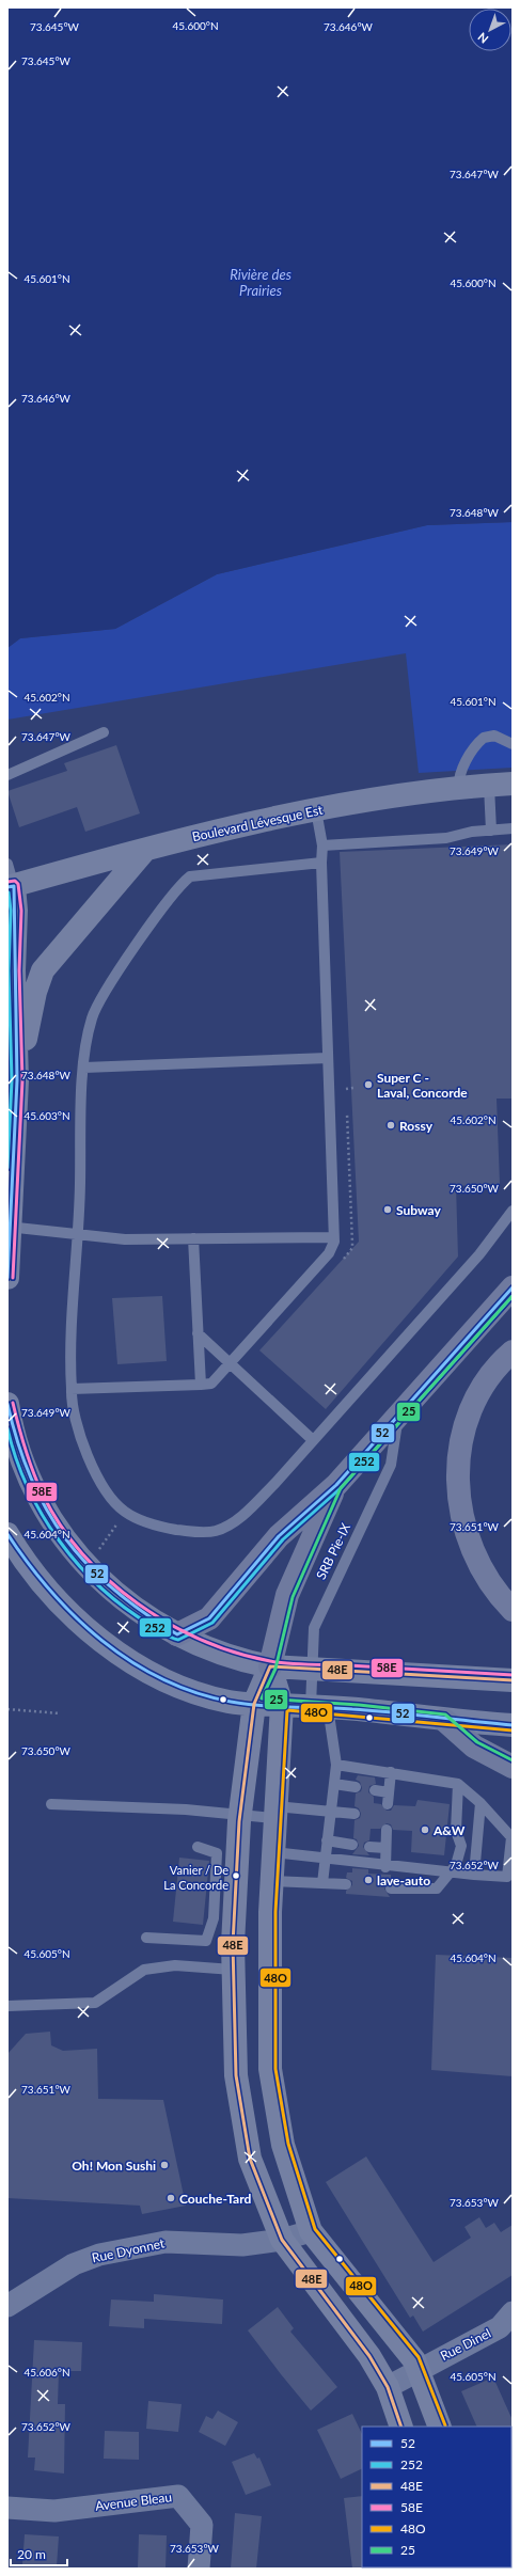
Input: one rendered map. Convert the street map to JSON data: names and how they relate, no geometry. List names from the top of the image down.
{
  "streets": {
    "street": [
      "Boulevard Lévesque Est",
      "Rue Dyonnet",
      "Rue Dinel",
      "Avenue Bleau"
    ],
    "lane": ["SRB Pie-IX"]
  },
  "water": ["Rivière des Prairies"],
  "places": [
    "Super C - Laval, Concorde",
    "Rossy",
    "Subway",
    "A&W",
    "Vanier / De La Concorde",
    "lave-auto",
    "Oh! Mon Sushi",
    "Couche-Tard"
  ],
  "lines": [
    "transit line 58E",
    "transit line 52",
    "transit line 252",
    "transit line 25",
    "transit line 48E",
    "transit line 48O"
  ],
  "legend": [
    "52",
    "252",
    "48E",
    "58E",
    "48O",
    "25"
  ],
  "scale_bar": "20 m",
  "north": "bottom left",
  "coordinates": [
    "45.600°N",
    "73.645°W",
    "73.646°W",
    "73.647°W",
    "45.601°N",
    "73.648°W",
    "45.602°N",
    "73.649°W",
    "45.603°N",
    "73.650°W",
    "73.651°W",
    "45.604°N",
    "73.652°W",
    "45.605°N",
    "73.653°W",
    "45.606°N"
  ]
}
